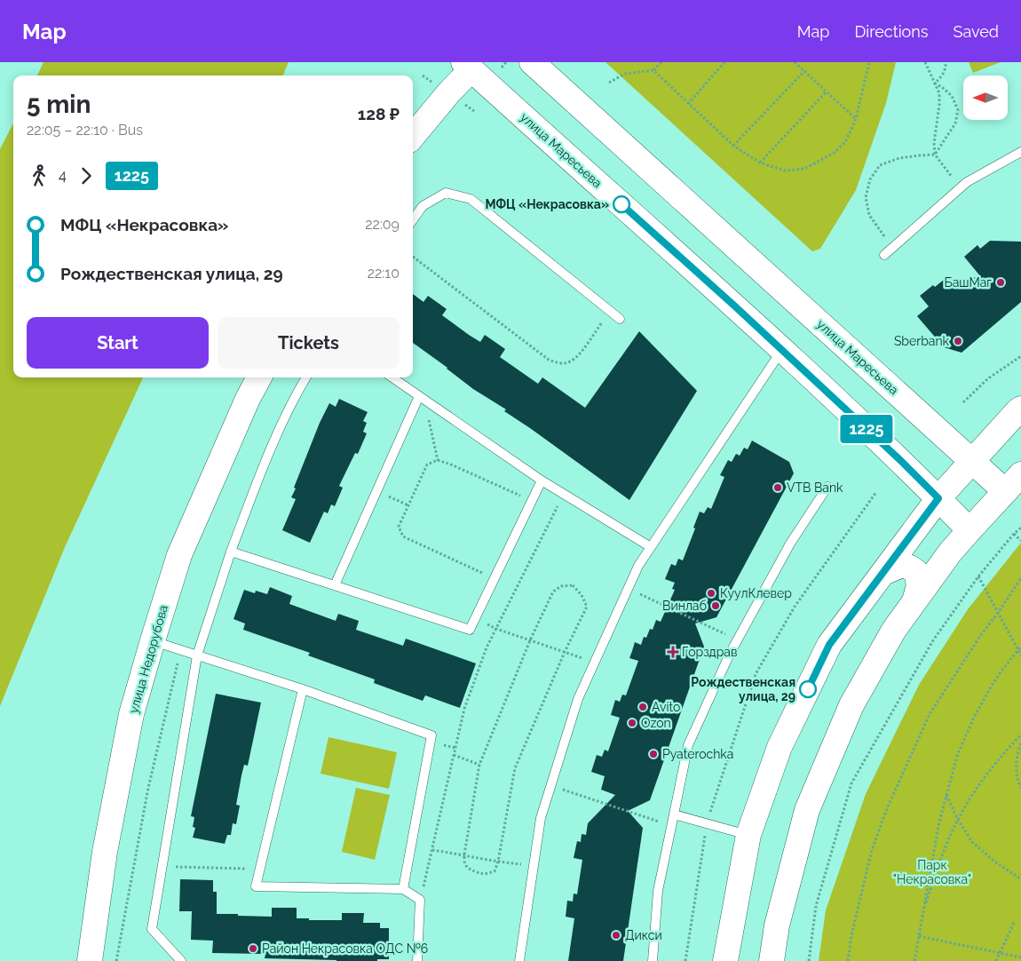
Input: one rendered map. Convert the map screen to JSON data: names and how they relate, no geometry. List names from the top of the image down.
{
  "streets": {
    "street": ["улица Маресьева", "улица Недорубова"]
  },
  "parks": ["Парк \"Некрасовка\""],
  "places": {
    "other": [
      "МФЦ «Некрасовка»",
      "БашМаг",
      "Sberbank",
      "VTB Bank",
      "КуулКлевер",
      "Винлаб",
      "Рождественская улица, 29",
      "Avito",
      "Ozon",
      "Pyaterochka",
      "Дикси",
      "Район Некрасовка ОДС №6"
    ],
    "health": ["Горздрав"]
  },
  "lines": ["bus line 1225"],
  "north": "left",
  "page": {
    "header": "Map",
    "nav": ["Map", "Directions", "Saved"],
    "on_map": "1225",
    "heading": ["5 min", "22:05 – 22:10 · Bus", "128 ₽"],
    "legs": ["4", "1225"],
    "list": [
      {
        "name": "МФЦ «Некрасовка»",
        "value": "22:09"
      },
      {
        "name": "Рождественская улица, 29",
        "value": "22:10"
      }
    ],
    "buttons": ["Start", "Tickets"]
  }
}
